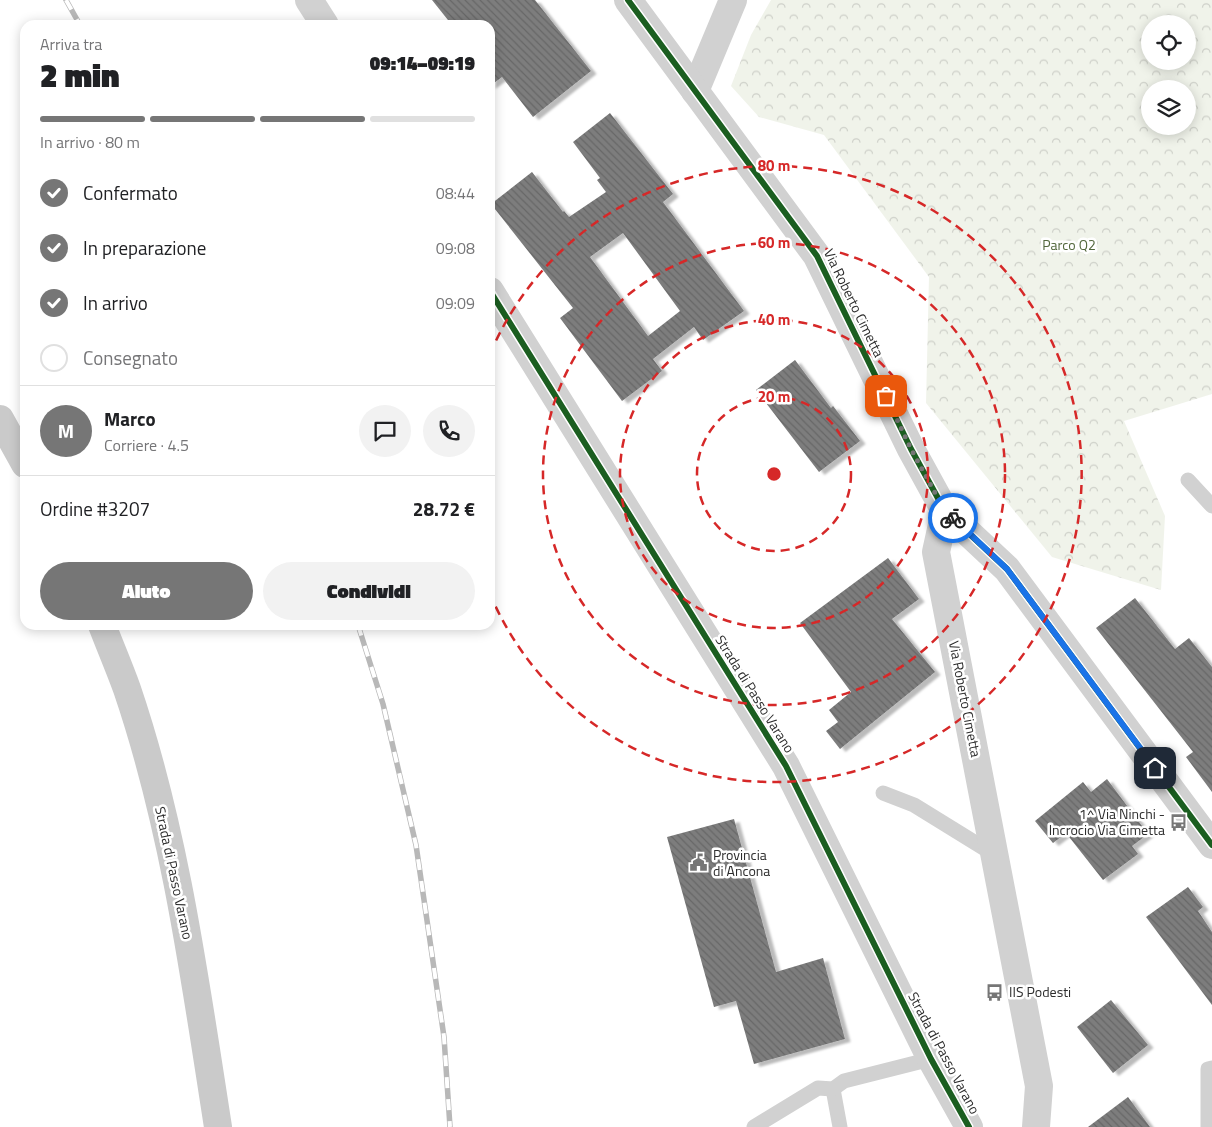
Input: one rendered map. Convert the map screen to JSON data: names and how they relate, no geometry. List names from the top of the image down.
{
  "streets": {
    "main road": ["Strada di Passo Varano"],
    "street": ["Via Roberto Cimetta"]
  },
  "parks": ["Parco Q2"],
  "places": {
    "bus stop": ["1^ Via Ninchi - Incrocio Via Cimetta", "IIS Podesti"],
    "public building": ["Provincia di Ancona"]
  },
  "page": {
    "heading": ["2 min", "Arriva tra", "09:14–09:19"],
    "panel": [
      "Marco",
      "Corriere · 4.5",
      "Ordine #3207",
      "28.72 €"
    ],
    "bar": "In arrivo · 80 m",
    "list": [
      ["Confermato", "08:44"],
      ["In preparazione", "09:08"],
      ["In arrivo", "09:09"],
      "Consegnato"
    ],
    "round": "M",
    "buttons": ["Aiuto", "Condividi"]
  },
  "rings": [
    "80 m",
    "60 m",
    "40 m",
    "20 m"
  ]
}
